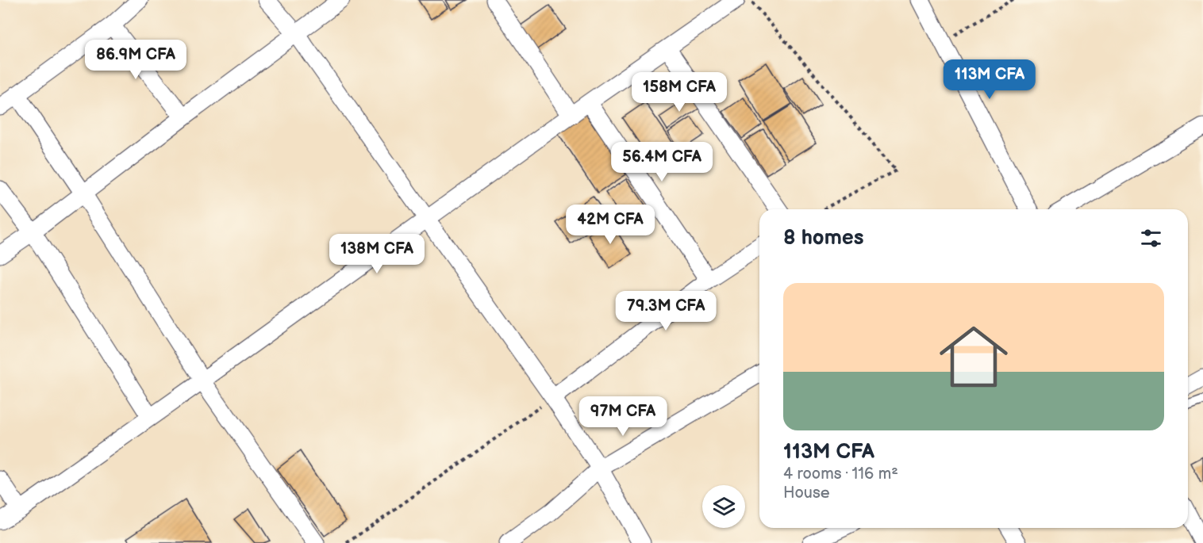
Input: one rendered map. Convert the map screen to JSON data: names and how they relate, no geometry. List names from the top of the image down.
{
  "page": {
    "price": [
      "86.9M CFA",
      "113M CFA",
      "158M CFA",
      "56.4M CFA",
      "42M CFA",
      "138M CFA",
      "79.3M CFA",
      "97M CFA"
    ],
    "heading": "8 homes",
    "list": [
      {
        "name": "113M CFA",
        "note": "4 rooms · 116 m² · House"
      }
    ]
  }
}
